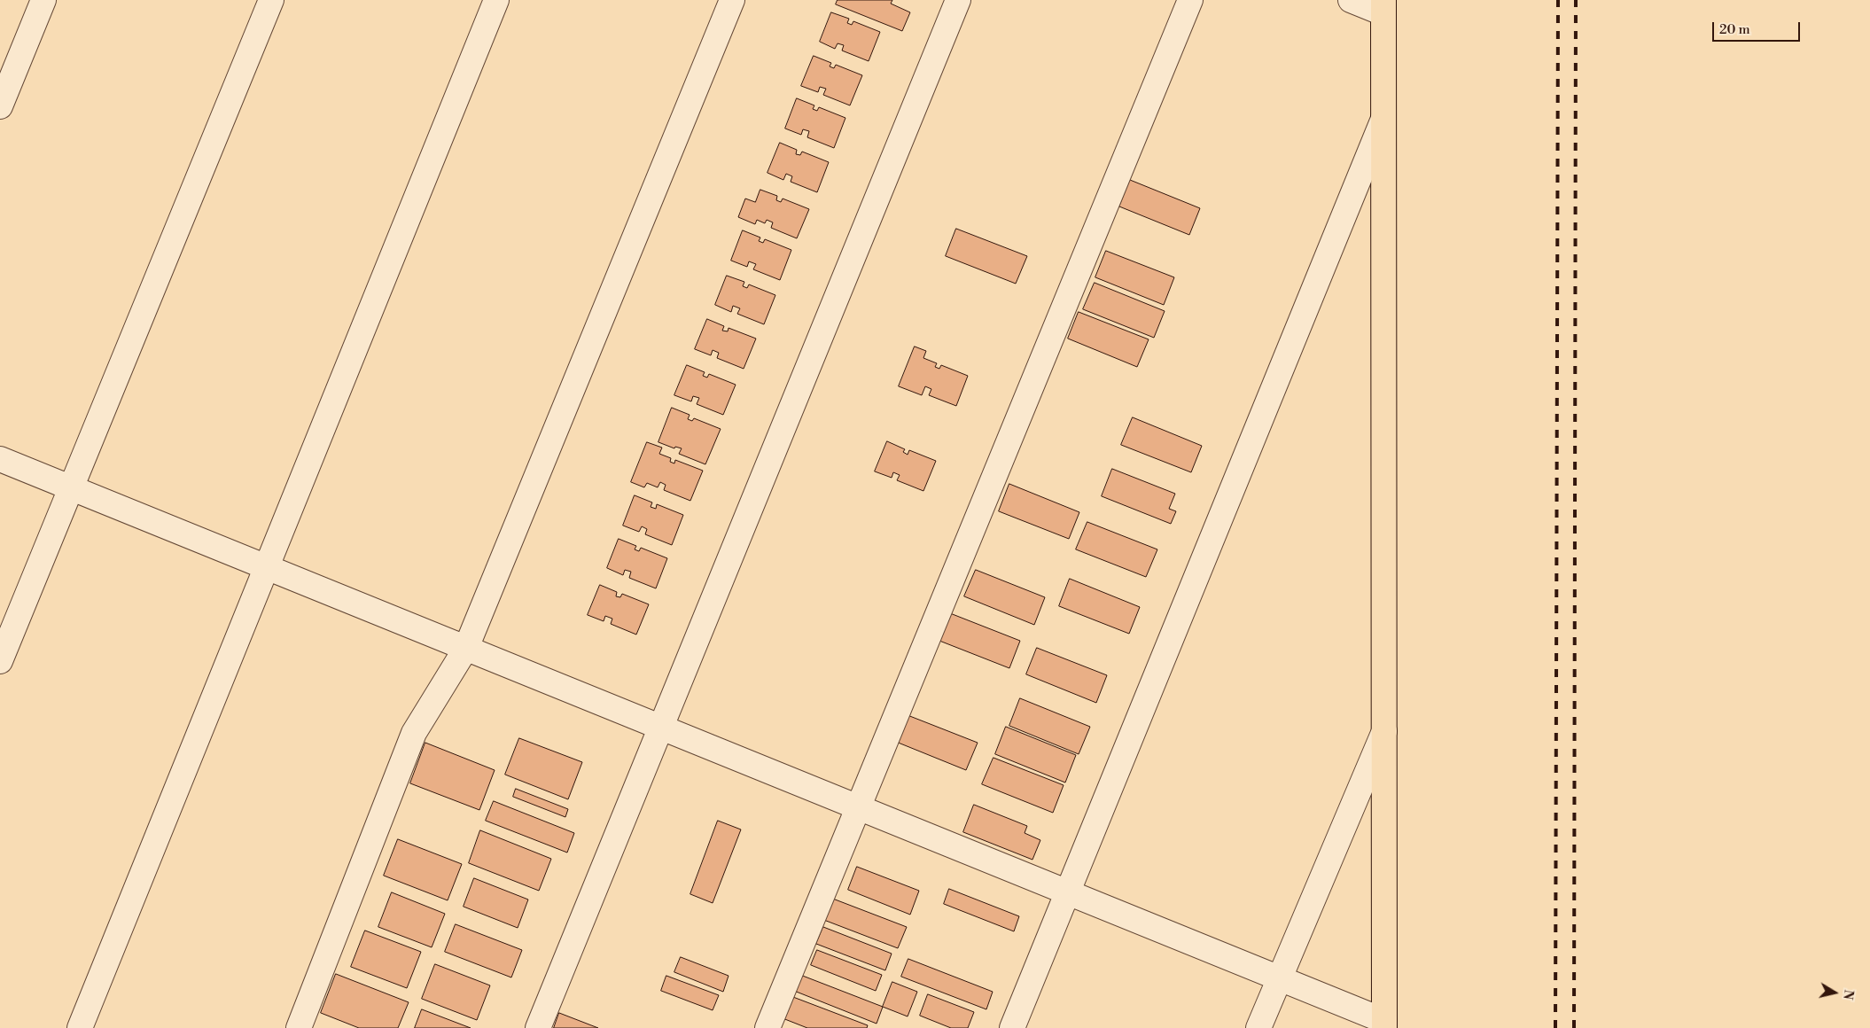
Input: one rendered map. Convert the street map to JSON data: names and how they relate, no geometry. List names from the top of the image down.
{
  "scale_bar": "20 m",
  "north": "right"
}
